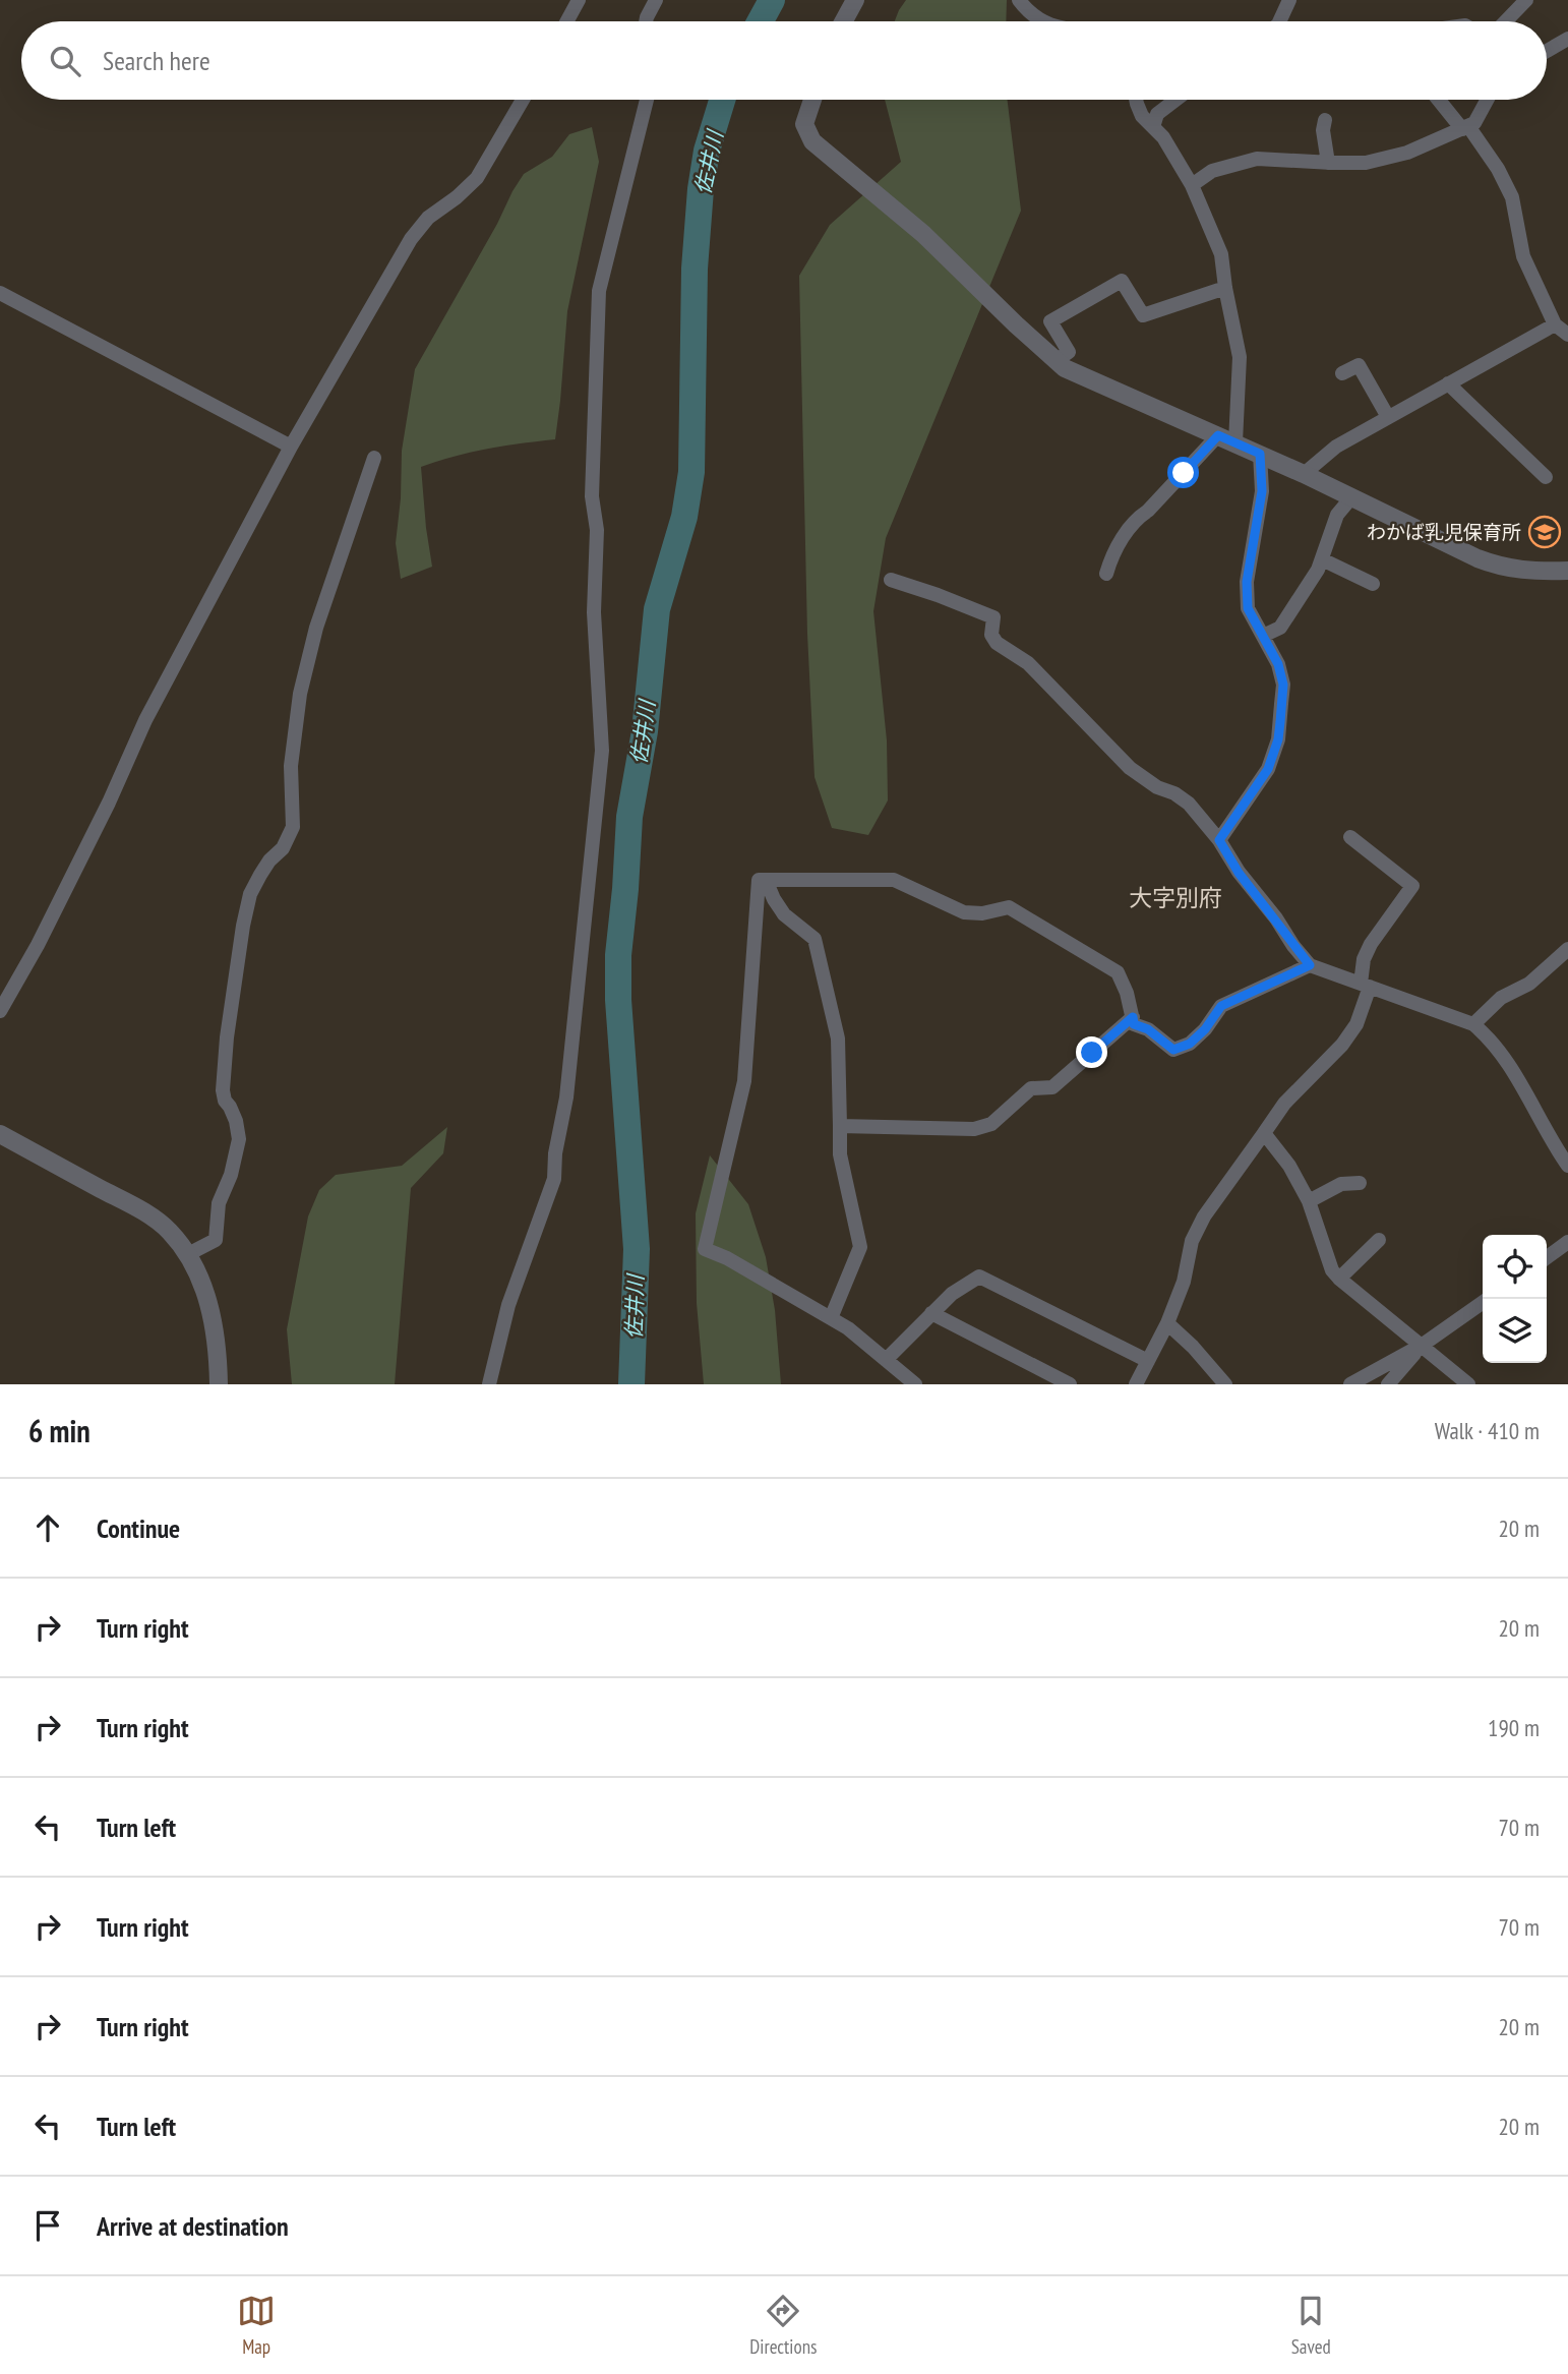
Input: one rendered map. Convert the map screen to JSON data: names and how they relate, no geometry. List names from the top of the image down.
{
  "districts": ["大字別府"],
  "water": ["佐井川"],
  "places": {
    "school or university": ["わかば乳児保育所"]
  },
  "page": {
    "search": "Search here",
    "heading": ["6 min", "Walk · 410 m"],
    "list": [
      ["Continue", "20 m"],
      ["Turn right", "20 m"],
      ["Turn right", "190 m"],
      ["Turn left", "70 m"],
      ["Turn right", "70 m"],
      ["Turn right", "20 m"],
      ["Turn left", "20 m"],
      "Arrive at destination"
    ],
    "nav": ["Map", "Directions", "Saved"]
  }
}
